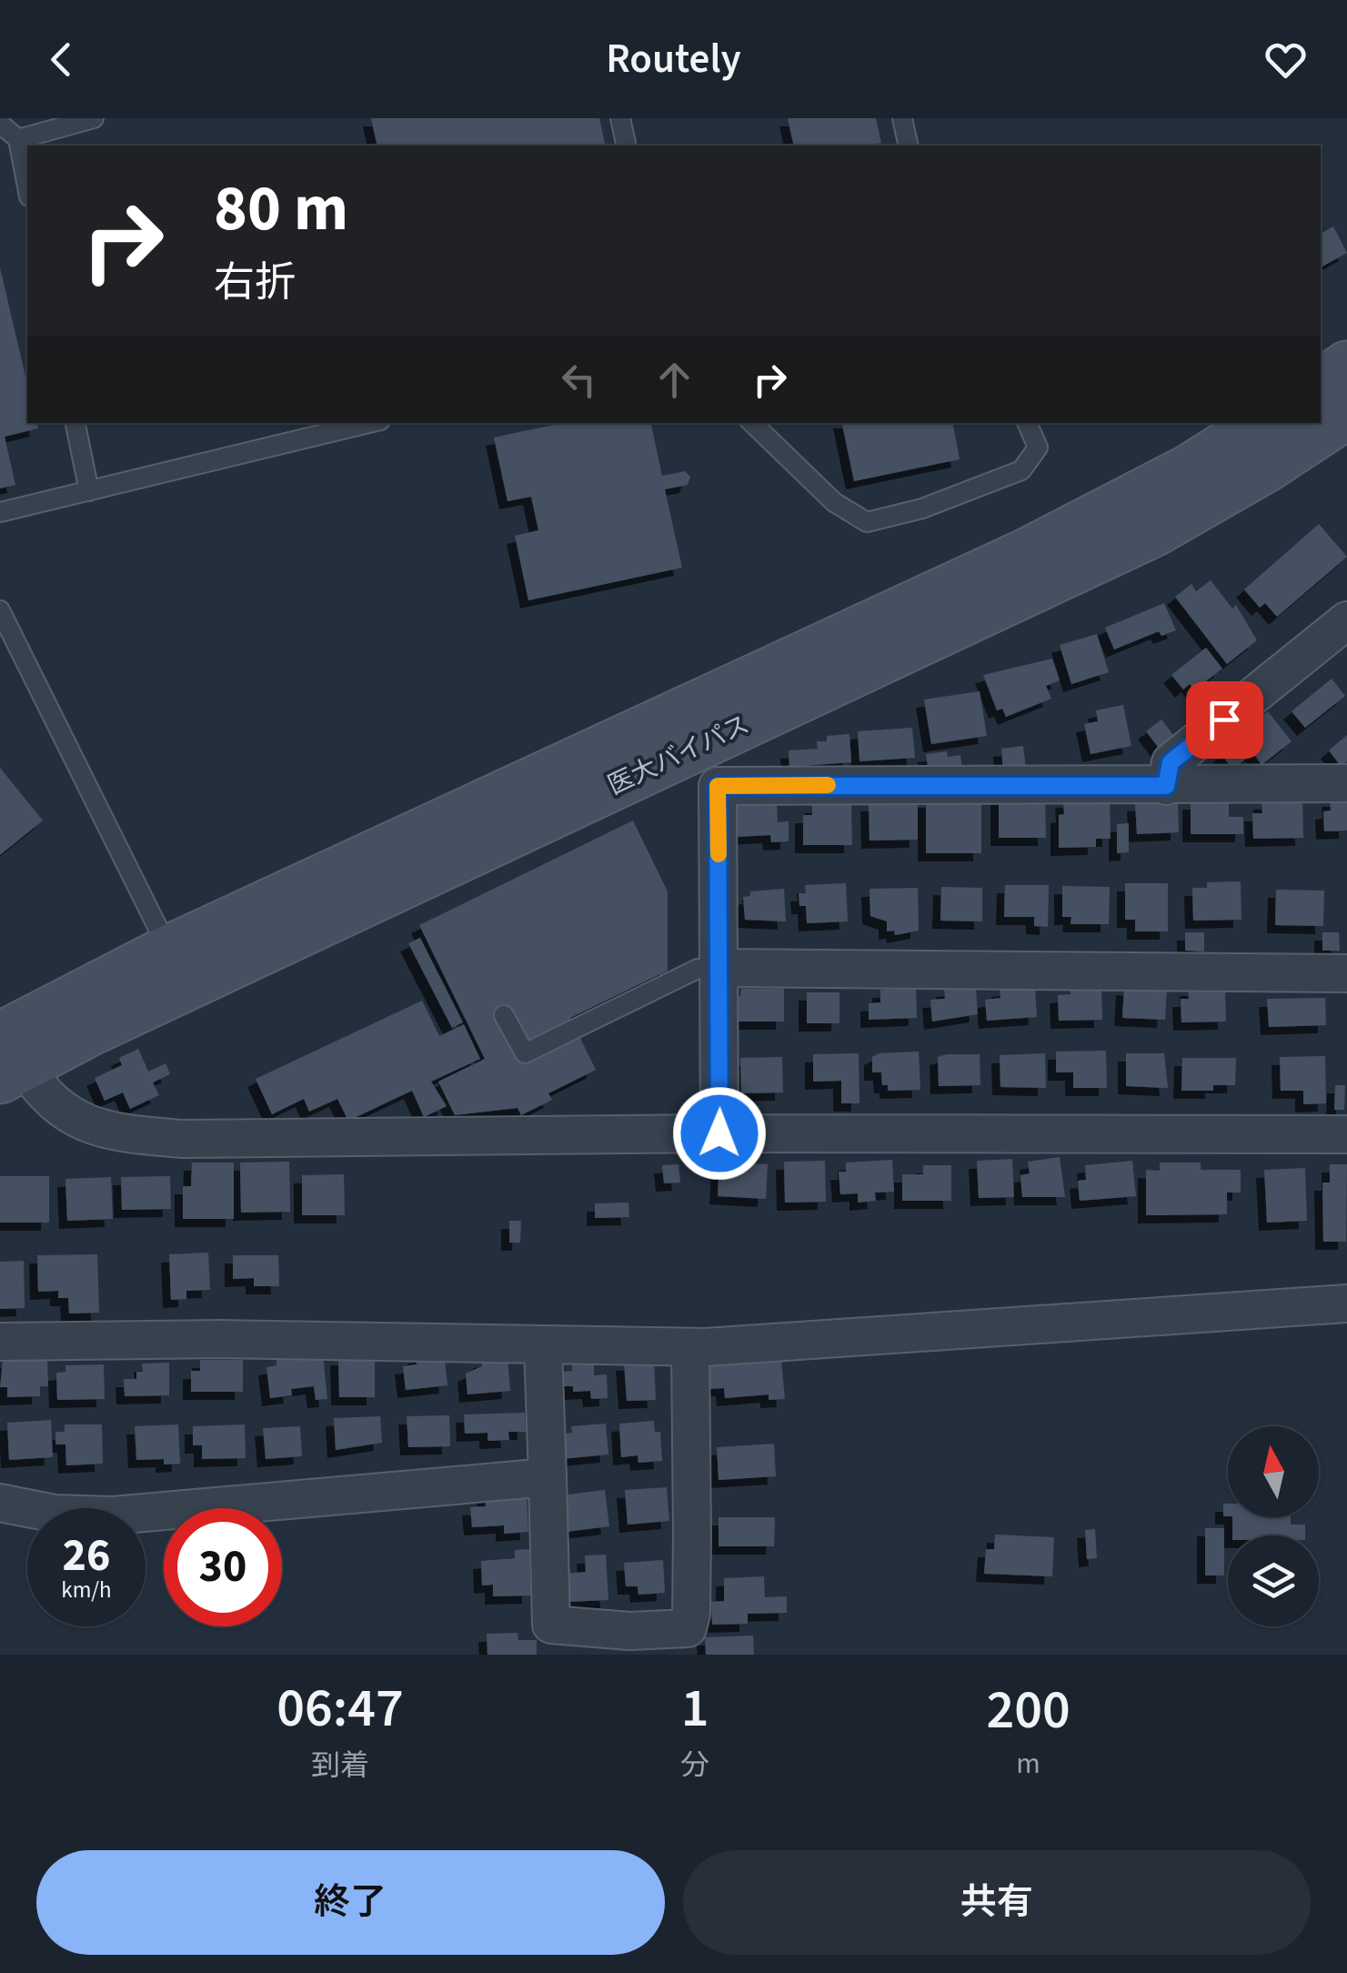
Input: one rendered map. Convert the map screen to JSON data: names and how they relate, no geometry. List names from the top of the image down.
{
  "streets": {
    "main road": ["医大バイパス"]
  },
  "north": "top",
  "page": {
    "header": "Routely",
    "turn": ["80 m", "右折"],
    "speed": "26 km/h",
    "limit": "30",
    "eta": [
      "06:47",
      "到着",
      "1",
      "分",
      "200",
      "m"
    ],
    "buttons": ["終了", "共有"]
  }
}
